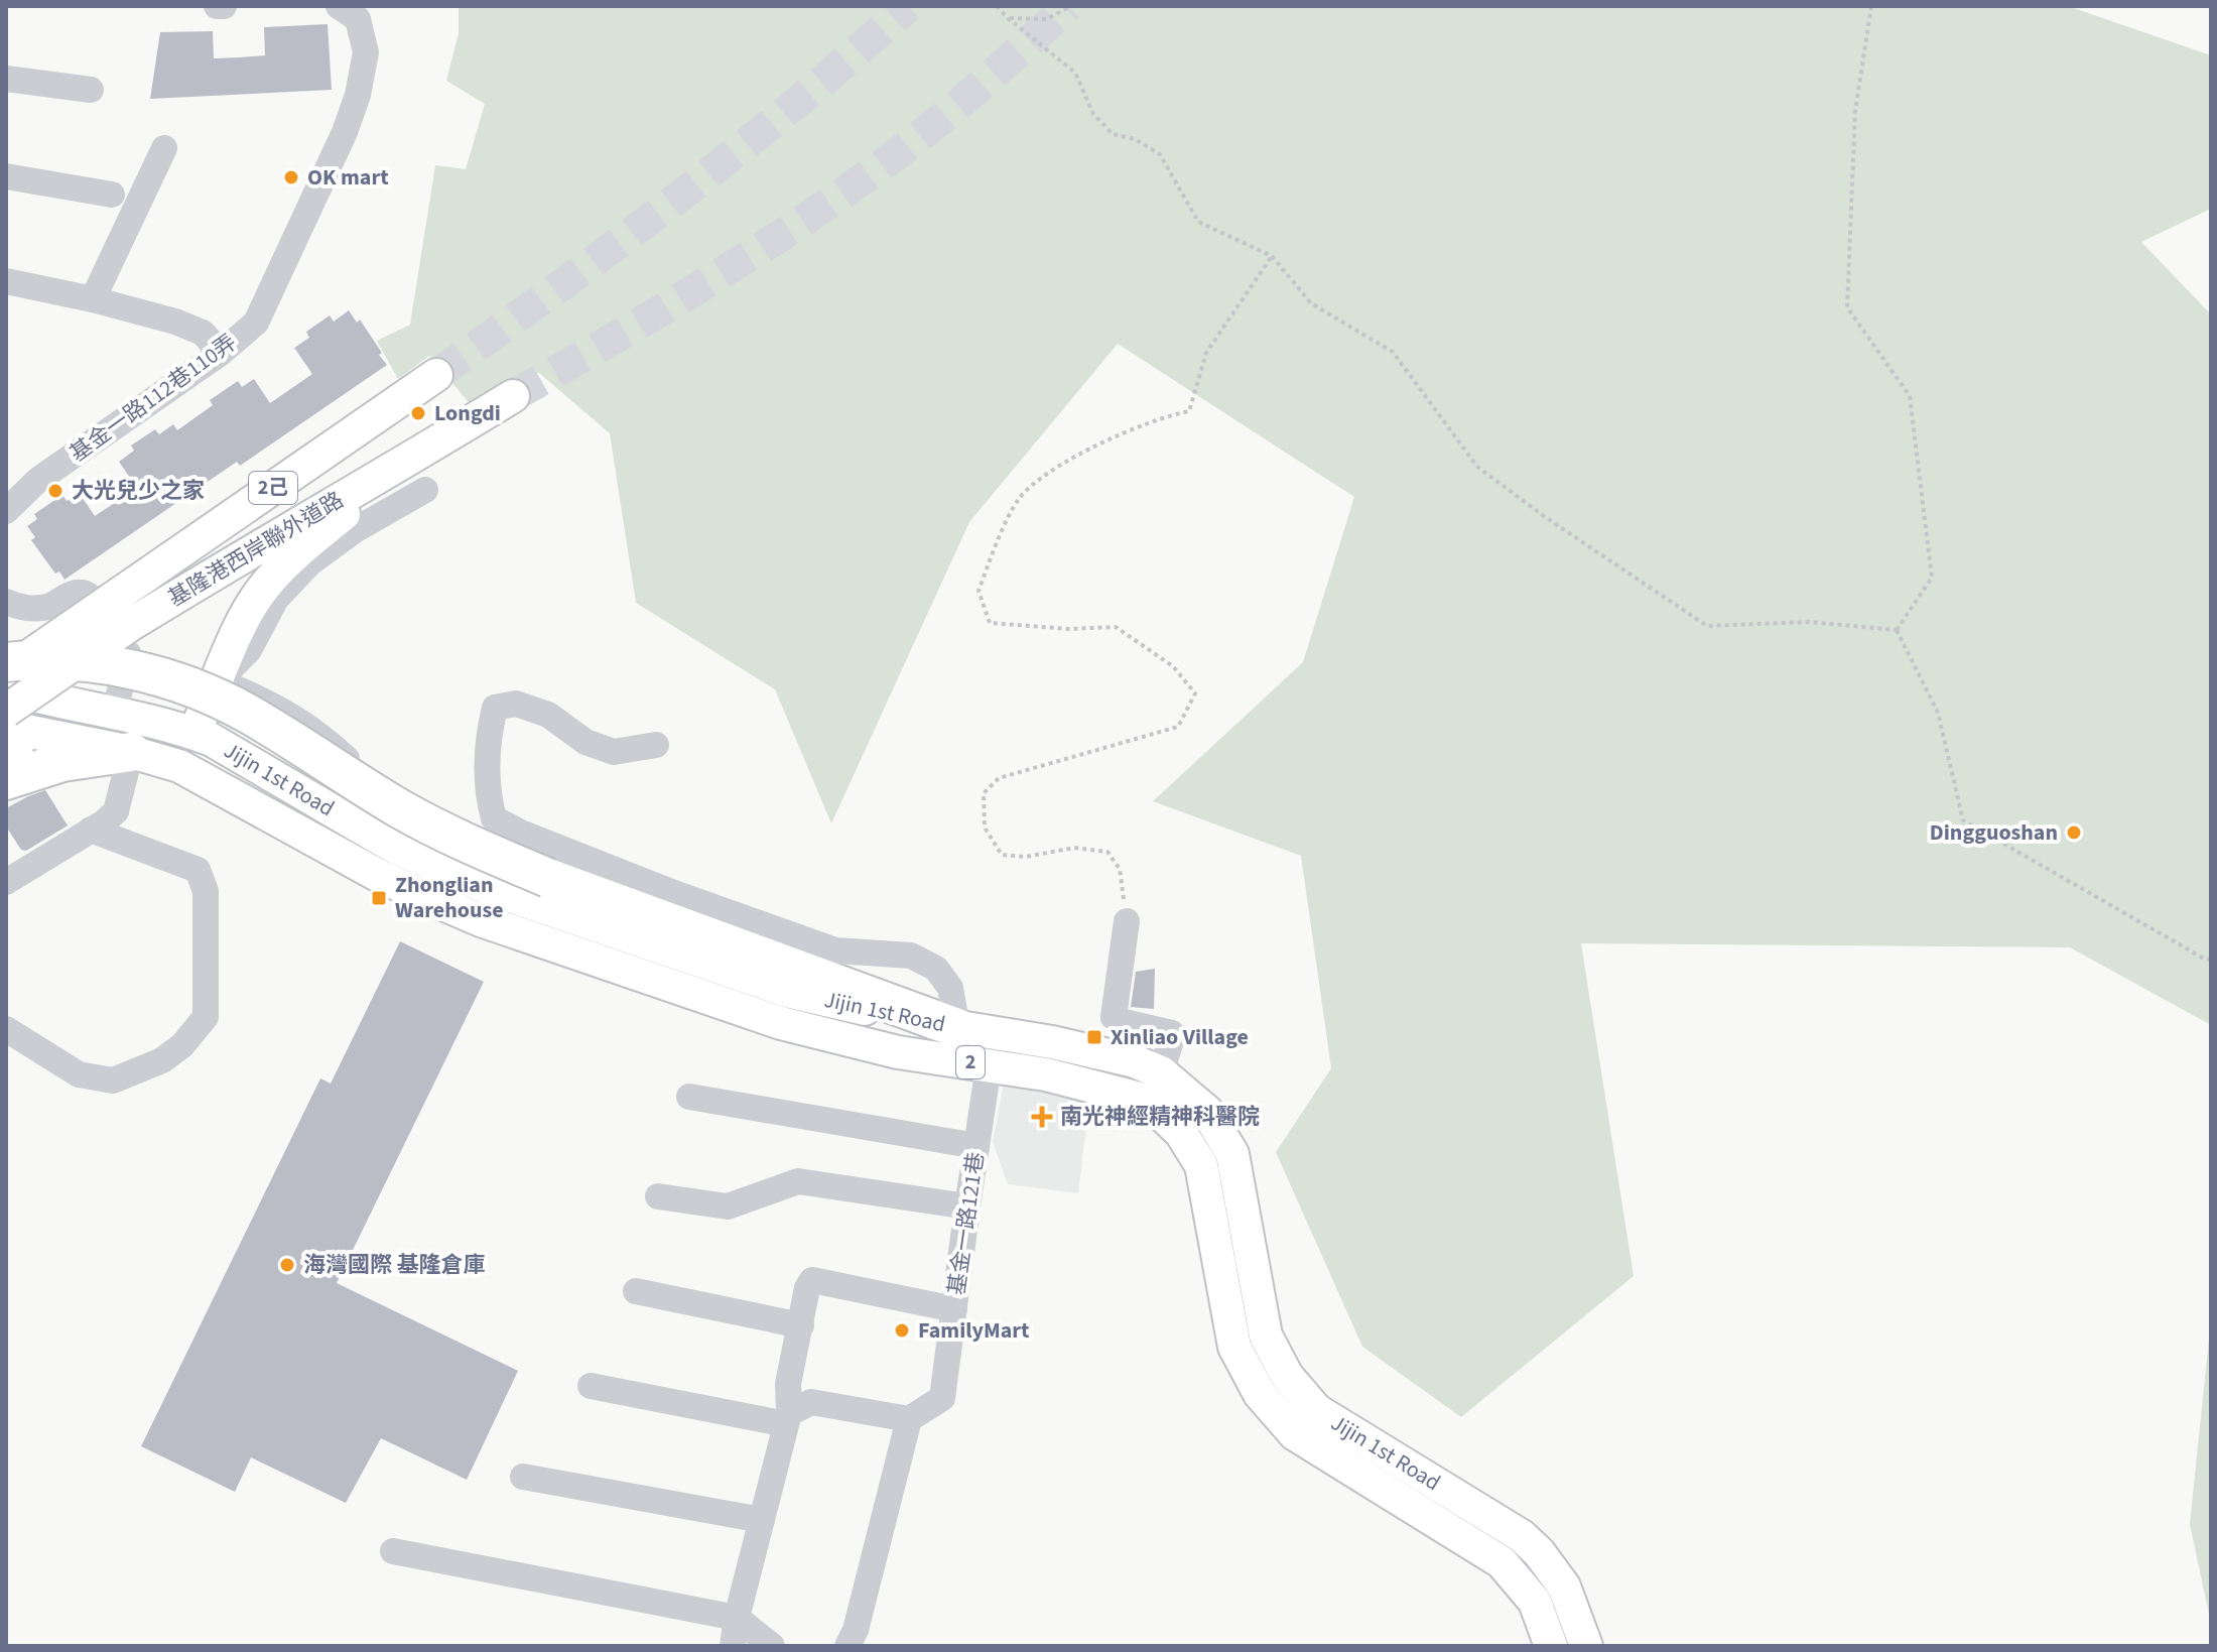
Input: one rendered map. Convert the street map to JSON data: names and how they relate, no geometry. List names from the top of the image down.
{
  "streets": {
    "main road": [
      "2己",
      "基隆港西岸聯外道路",
      "Jijin 1st Road",
      "2"
    ],
    "street": ["基金一路112巷110弄", "基金一路121巷"]
  },
  "crossings": [
    ["基隆港西岸聯外道路", "Jijin 1st Road"],
    ["Jijin 1st Road", "基金一路121巷"]
  ],
  "places": {
    "other": [
      "OK mart",
      "Longdi",
      "大光兒少之家",
      "Dingguoshan",
      "海灣國際 基隆倉庫",
      "FamilyMart"
    ],
    "transit": ["Zhonglian Warehouse", "Xinliao Village"],
    "health": ["南光神經精神科醫院"]
  }
}
